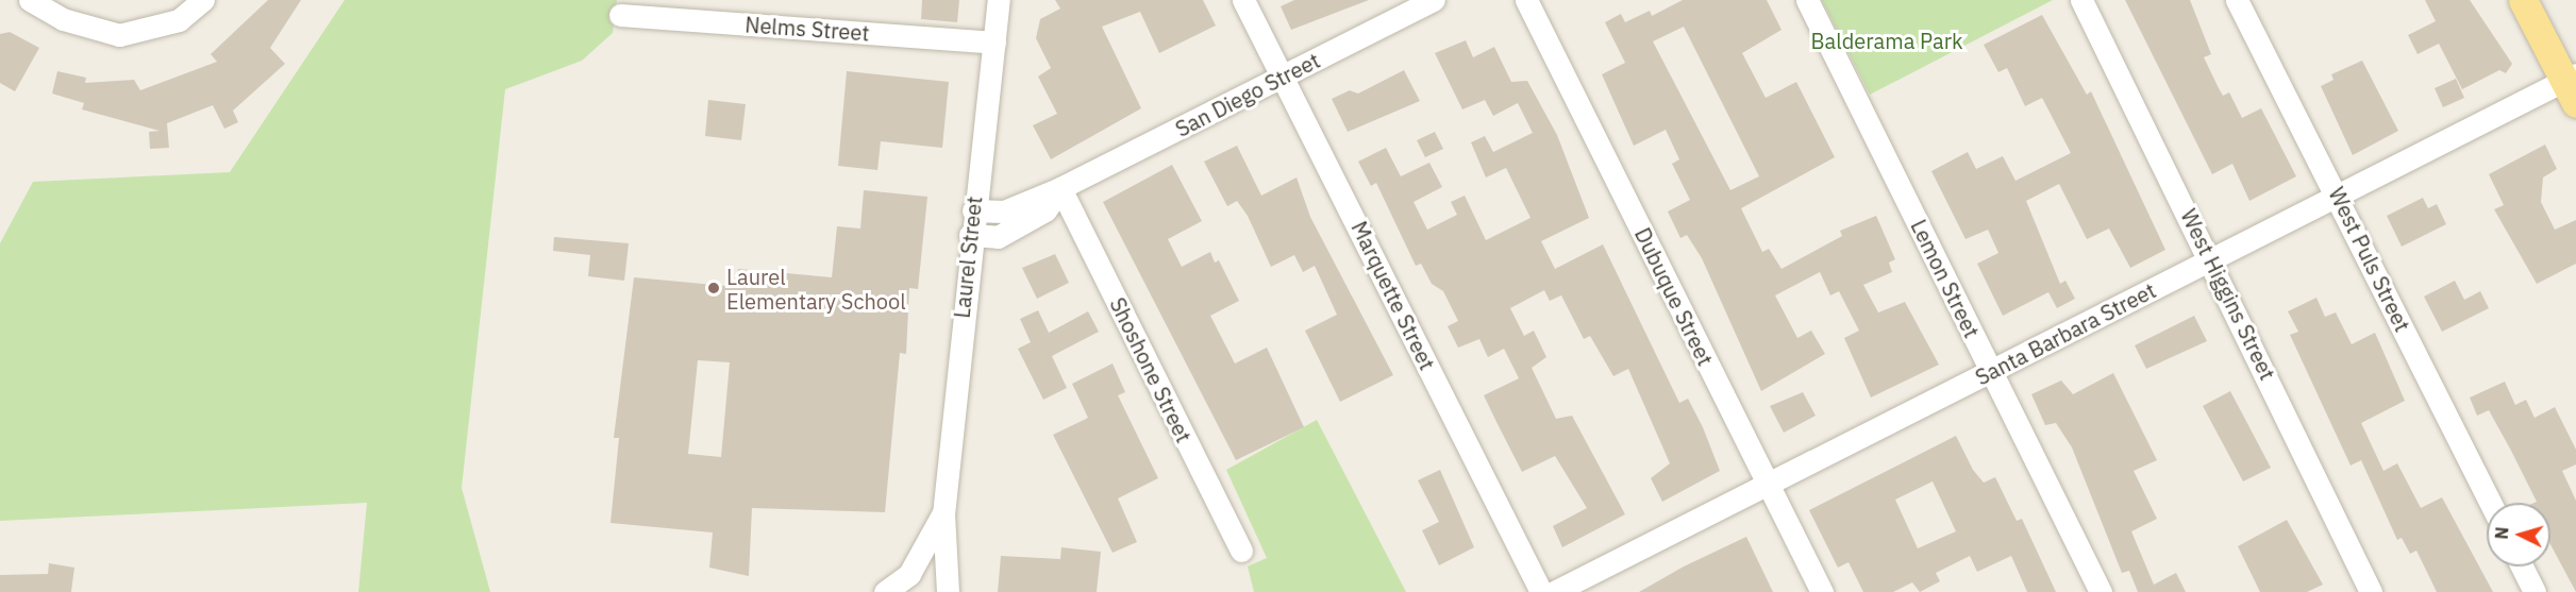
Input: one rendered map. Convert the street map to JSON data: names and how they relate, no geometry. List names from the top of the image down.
{
  "streets": {
    "street": [
      "Nelms Street",
      "San Diego Street",
      "Laurel Street",
      "West Puls Street",
      "Lemon Street",
      "West Higgins Street",
      "Marquette Street",
      "Dubuque Street",
      "Santa Barbara Street",
      "Shoshone Street"
    ]
  },
  "crossings": [
    ["Nelms Street", "Laurel Street"],
    ["San Diego Street", "Laurel Street"],
    ["San Diego Street", "Marquette Street"],
    ["San Diego Street", "Shoshone Street"],
    ["West Puls Street", "Santa Barbara Street"],
    ["Lemon Street", "Santa Barbara Street"],
    ["West Higgins Street", "Santa Barbara Street"],
    ["Dubuque Street", "Santa Barbara Street"]
  ],
  "parks": ["Balderama Park"],
  "places": ["Laurel Elementary School"],
  "north": "left"
}
